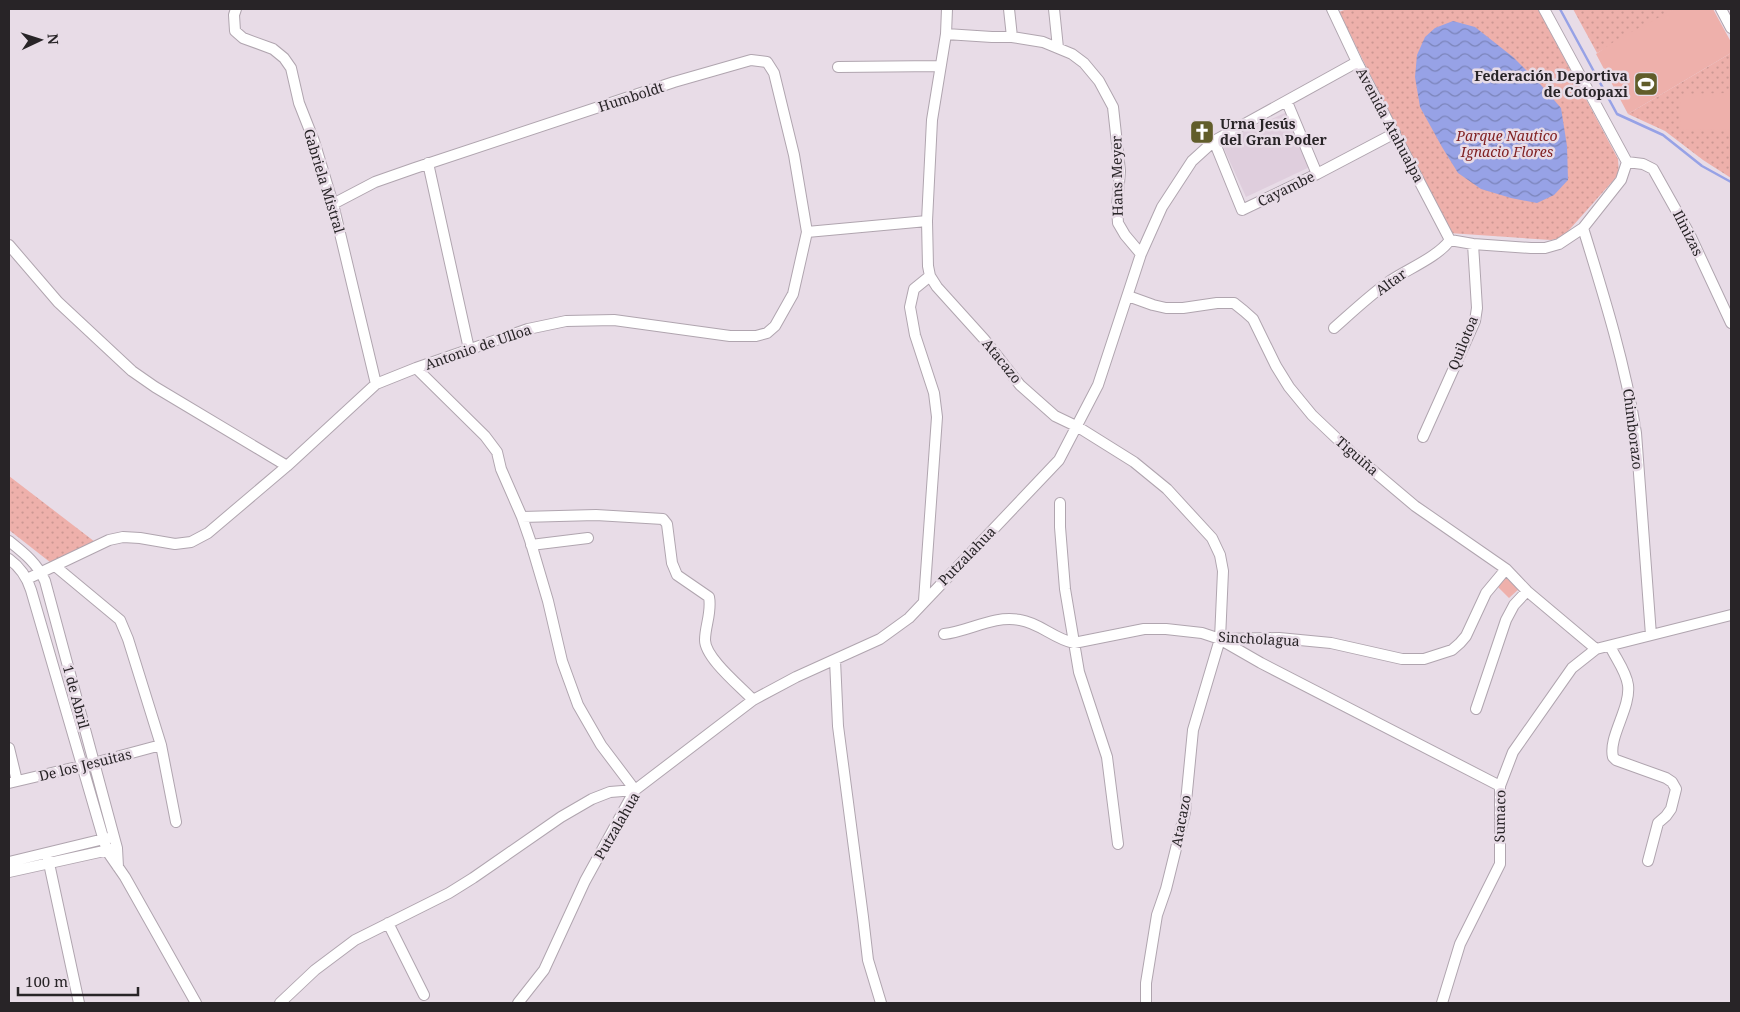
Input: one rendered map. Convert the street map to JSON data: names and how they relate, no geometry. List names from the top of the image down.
{
  "streets": {
    "street": [
      "Humboldt",
      "Avenida Atahualpa",
      "Hans Meyer",
      "Gabriela Mistral",
      "Cayambe",
      "Ilinizas",
      "Altar",
      "Quilotoa",
      "Antonio de Ulloa",
      "Atacazo",
      "Chimborazo",
      "Tiguiña",
      "Putzalahua",
      "Sincholagua",
      "1 de Abril",
      "De los Jesuitas",
      "Sumaco"
    ]
  },
  "crossings": [
    ["Humboldt", "Gabriela Mistral"],
    ["Humboldt", "Antonio de Ulloa"],
    ["Avenida Atahualpa", "Cayambe"],
    ["Avenida Atahualpa", "Altar"],
    ["Avenida Atahualpa", "Putzalahua"],
    ["Hans Meyer", "Putzalahua"],
    ["Gabriela Mistral", "Antonio de Ulloa"],
    ["Cayambe", "Putzalahua"],
    ["Antonio de Ulloa", "1 de Abril"],
    ["Atacazo", "Putzalahua"],
    ["Atacazo", "Sincholagua"],
    ["Tiguiña", "Putzalahua"],
    ["Tiguiña", "Sincholagua"],
    ["Tiguiña", "Sumaco"],
    ["1 de Abril", "De los Jesuitas"]
  ],
  "parks": ["Parque Nautico Ignacio Flores"],
  "places": {
    "sports": ["Federación Deportiva de Cotopaxi"],
    "church": ["Urna Jesús del Gran Poder"]
  },
  "scale_bar": "100 m",
  "north": "right"
}
